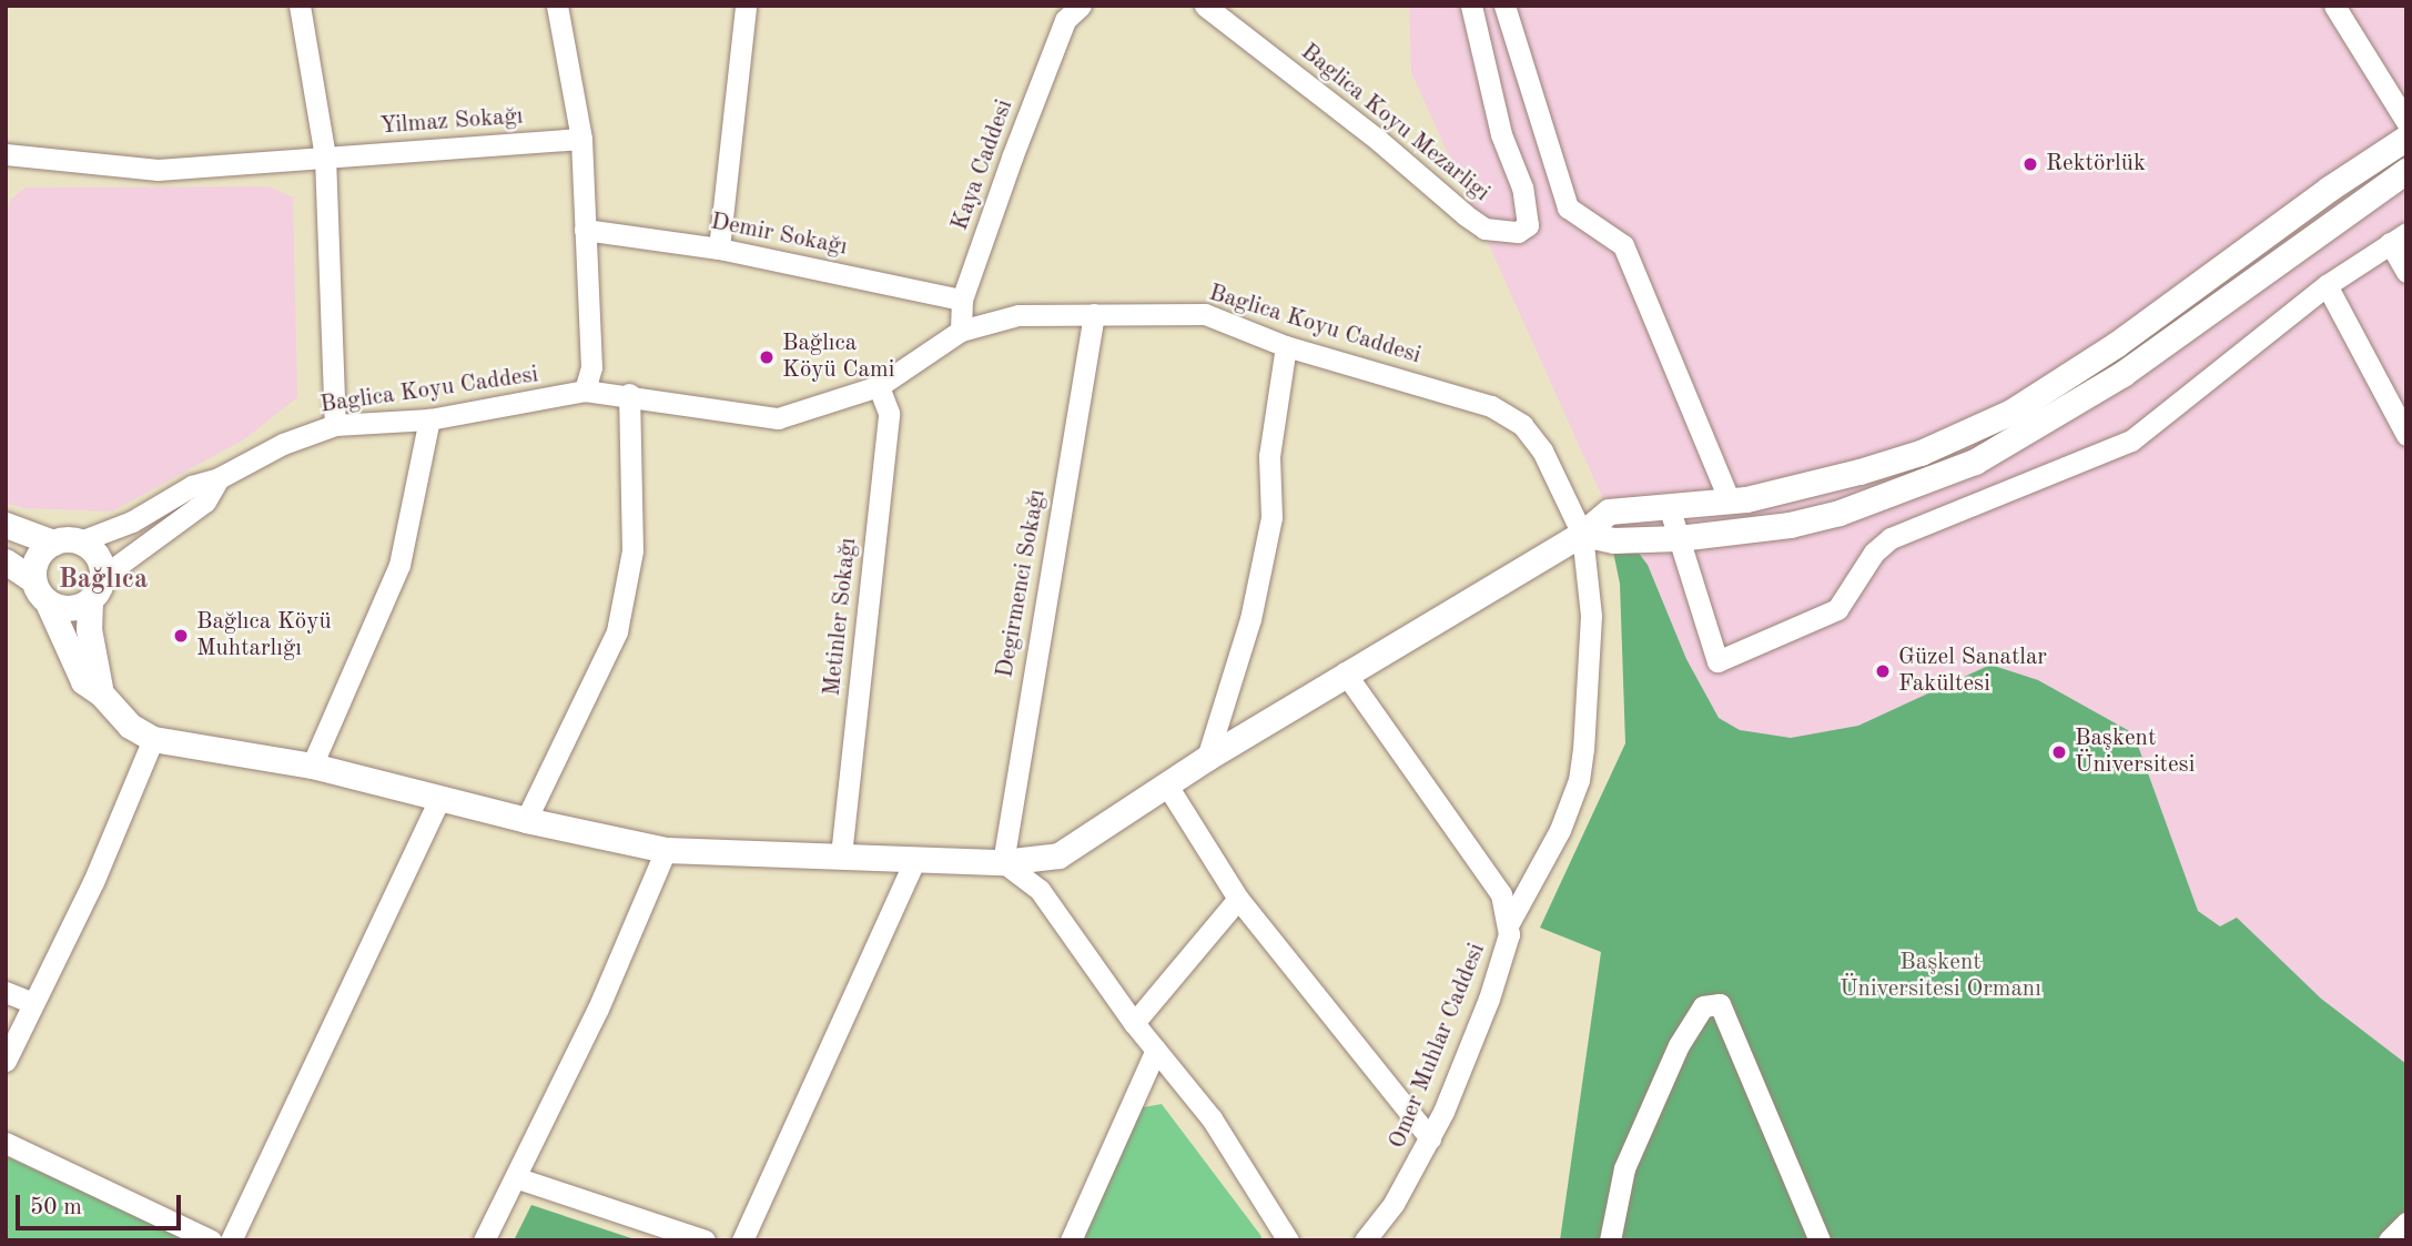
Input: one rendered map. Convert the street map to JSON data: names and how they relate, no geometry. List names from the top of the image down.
{
  "streets": {
    "street": [
      "Yilmaz Sokağı",
      "Baglica Koyu Mezarligi",
      "Kaya Caddesi",
      "Demir Sokağı",
      "Baglica Koyu Caddesi",
      "Degirmenci Sokağı",
      "Metinler Sokağı",
      "Omer Muhlar Caddesi"
    ]
  },
  "crossings": [
    ["Kaya Caddesi", "Demir Sokağı"],
    ["Kaya Caddesi", "Baglica Koyu Caddesi"],
    ["Baglica Koyu Caddesi", "Degirmenci Sokağı"],
    ["Baglica Koyu Caddesi", "Metinler Sokağı"],
    ["Baglica Koyu Caddesi", "Omer Muhlar Caddesi"]
  ],
  "districts": ["Bağlıca"],
  "parks": ["Başkent Üniversitesi Ormanı"],
  "places": [
    "Rektörlük",
    "Bağlıca Köyü Cami",
    "Bağlıca Köyü Muhtarlığı",
    "Güzel Sanatlar Fakültesi",
    "Başkent Üniversitesi"
  ],
  "scale_bar": "50 m"
}
